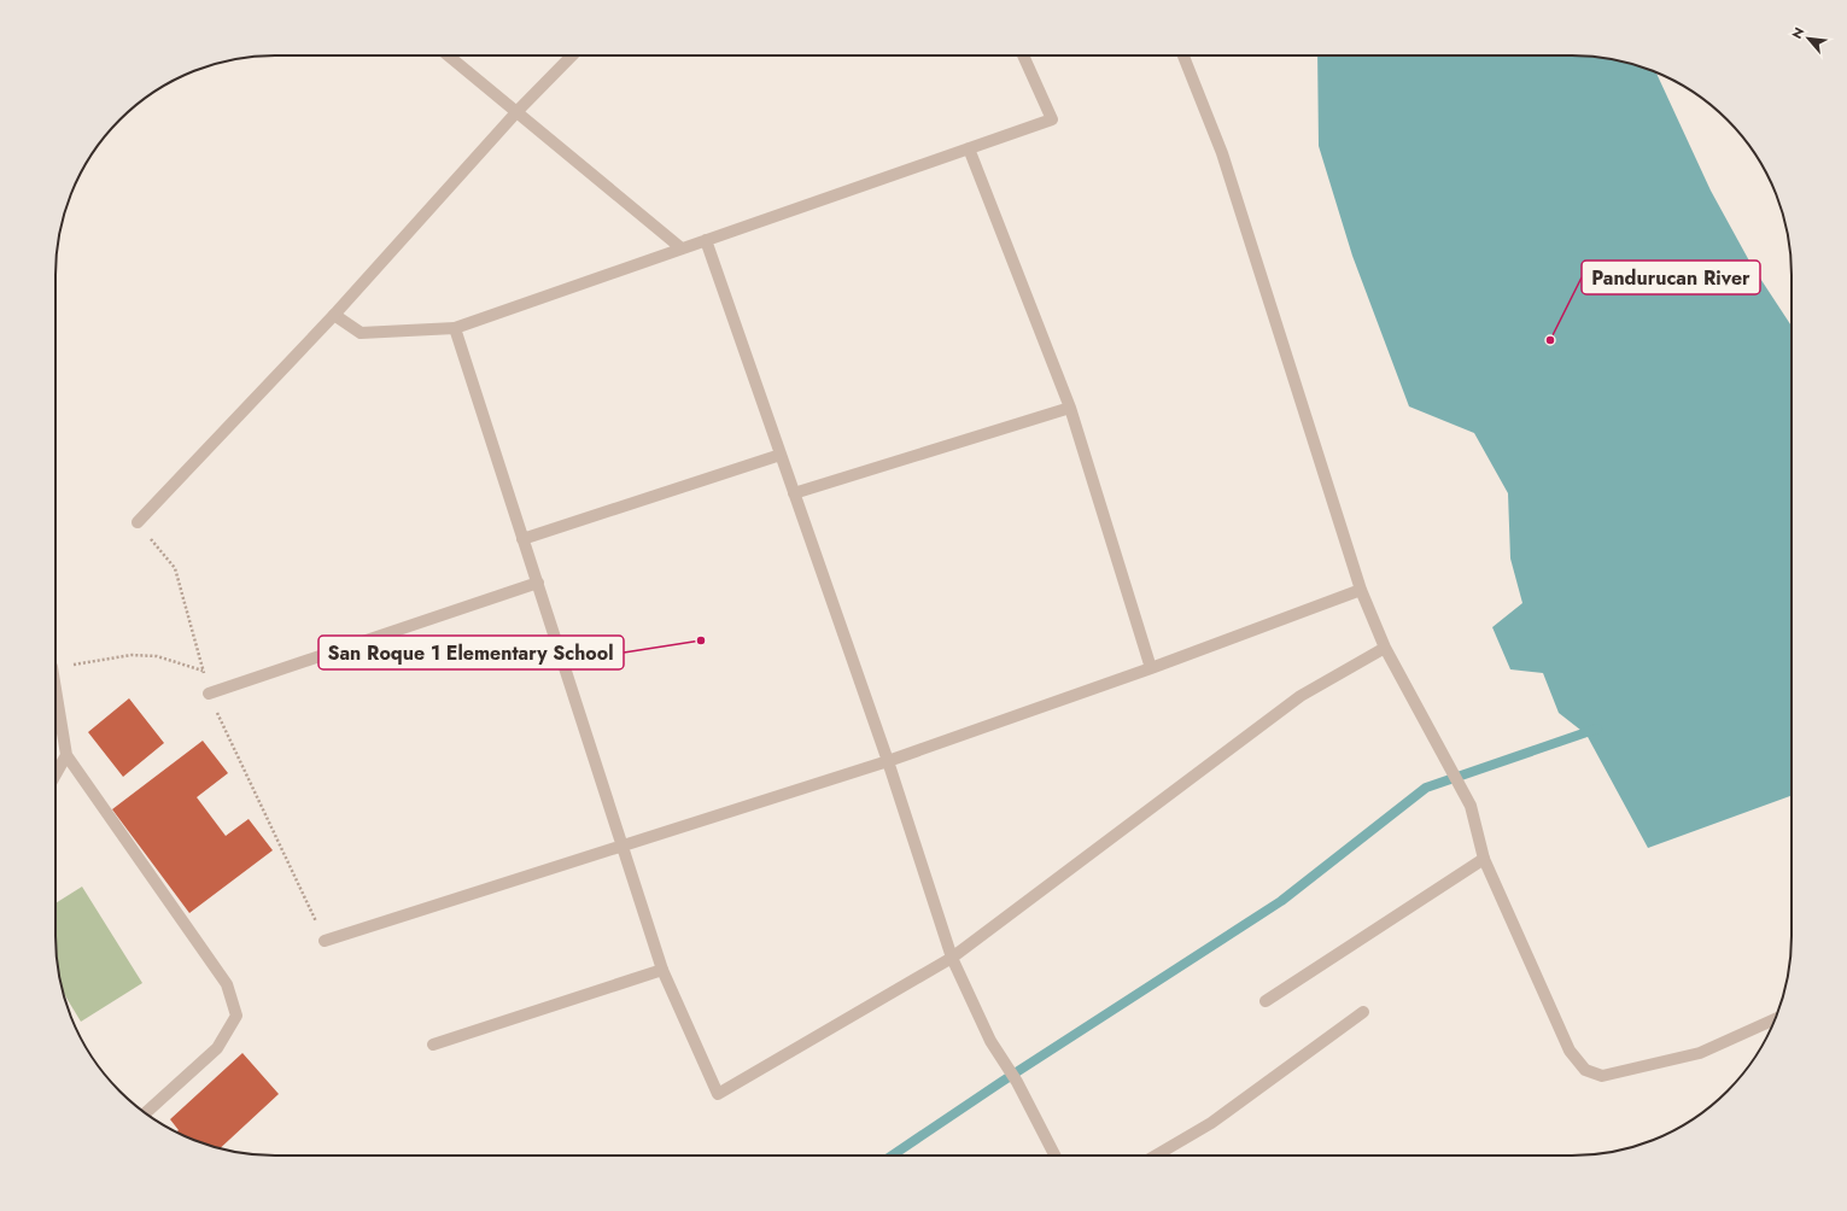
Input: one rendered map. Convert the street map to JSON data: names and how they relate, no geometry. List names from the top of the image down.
{
  "places": ["Pandurucan River", "San Roque 1 Elementary School"],
  "north": "top left"
}
